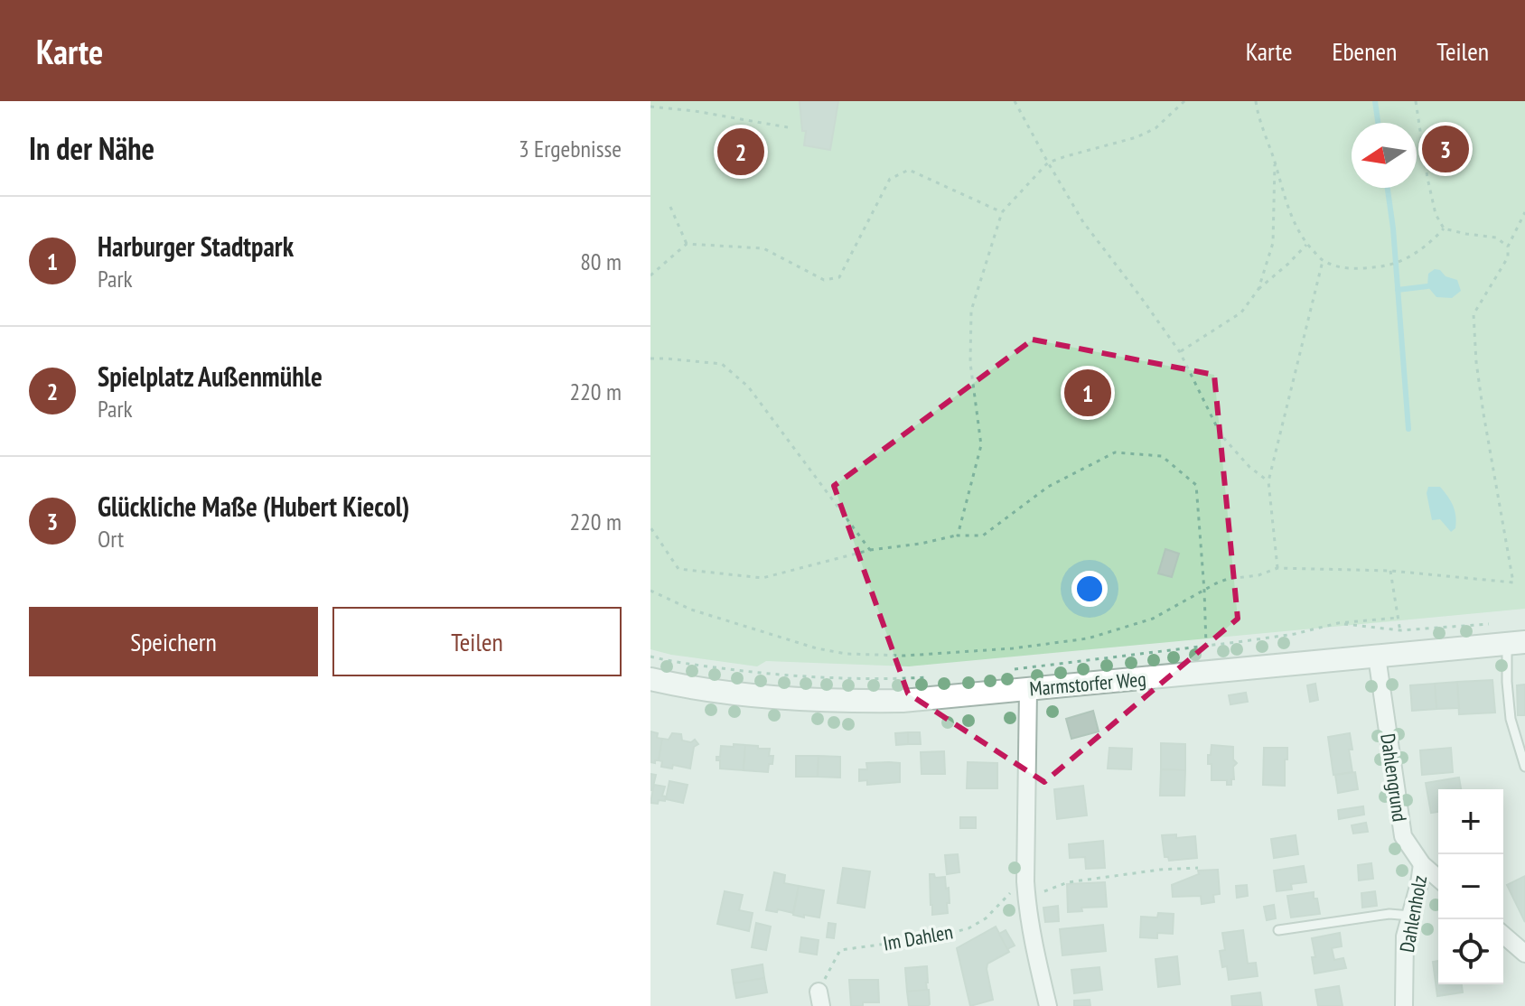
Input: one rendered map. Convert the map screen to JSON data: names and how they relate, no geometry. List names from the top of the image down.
{
  "streets": {
    "street": ["Marmstorfer Weg", "Dahlengrund", "Dahlenholz"],
    "path": ["Im Dahlen"]
  },
  "crossings": [
    ["Marmstorfer Weg", "Dahlengrund"],
    ["Dahlengrund", "Dahlenholz"]
  ],
  "north": "left",
  "page": {
    "header": "Karte",
    "nav": ["Karte", "Ebenen", "Teilen"],
    "heading": ["In der Nähe", "3 Ergebnisse"],
    "pins": ["3", "2", "1"],
    "list": [
      {
        "mark": "1",
        "name": "Harburger Stadtpark",
        "note": "Park",
        "value": "80 m"
      },
      {
        "mark": "2",
        "name": "Spielplatz Außenmühle",
        "note": "Park",
        "value": "220 m"
      },
      {
        "mark": "3",
        "name": "Glückliche Maße (Hubert Kiecol)",
        "note": "Ort",
        "value": "220 m"
      }
    ],
    "buttons": ["Speichern", "Teilen"],
    "map_buttons": ["+", "−"]
  }
}
